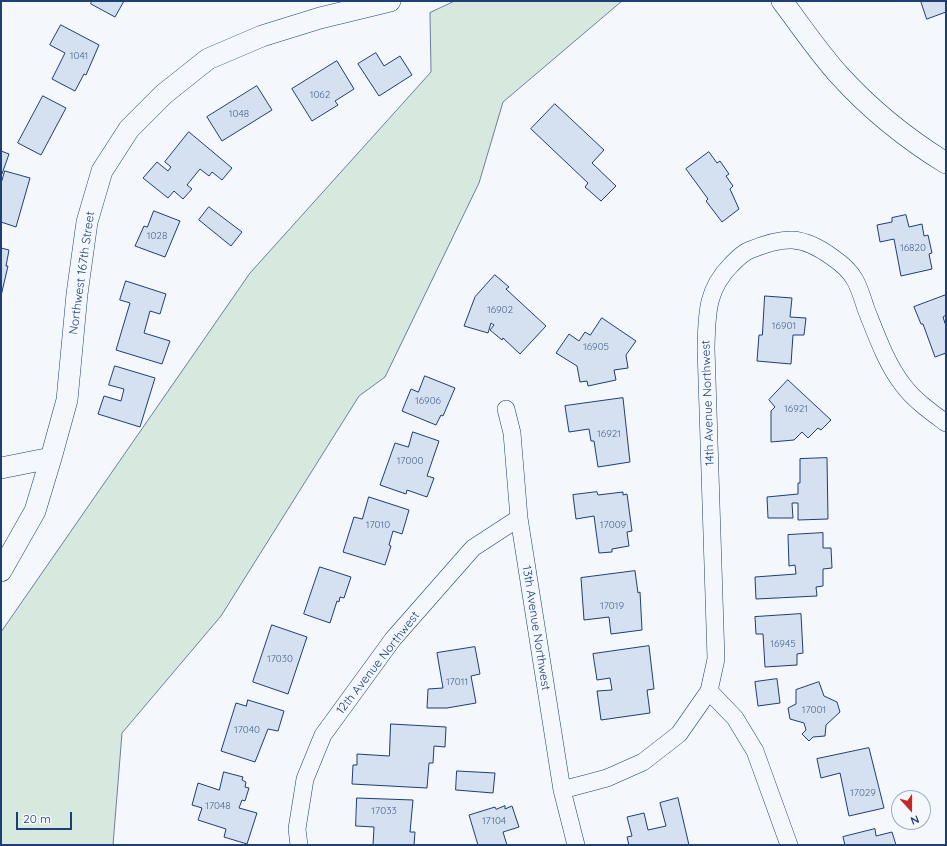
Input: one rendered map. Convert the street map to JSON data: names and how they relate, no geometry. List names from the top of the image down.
{
  "streets": {
    "street": [
      "Northwest 167th Street",
      "14th Avenue Northwest",
      "13th Avenue Northwest",
      "12th Avenue Northwest"
    ]
  },
  "crossings": [
    ["13th Avenue Northwest", "12th Avenue Northwest"]
  ],
  "house_numbers": [
    "1041",
    "1062",
    "1048",
    "1028",
    "16820",
    "16902",
    "16901",
    "16905",
    "16906",
    "16921",
    "16921",
    "17000",
    "17010",
    "17009",
    "17019",
    "16945",
    "17030",
    "17011",
    "17001",
    "17040",
    "17029",
    "17048",
    "17033",
    "17104"
  ],
  "scale_bar": "20 m",
  "north": "bottom"
}
